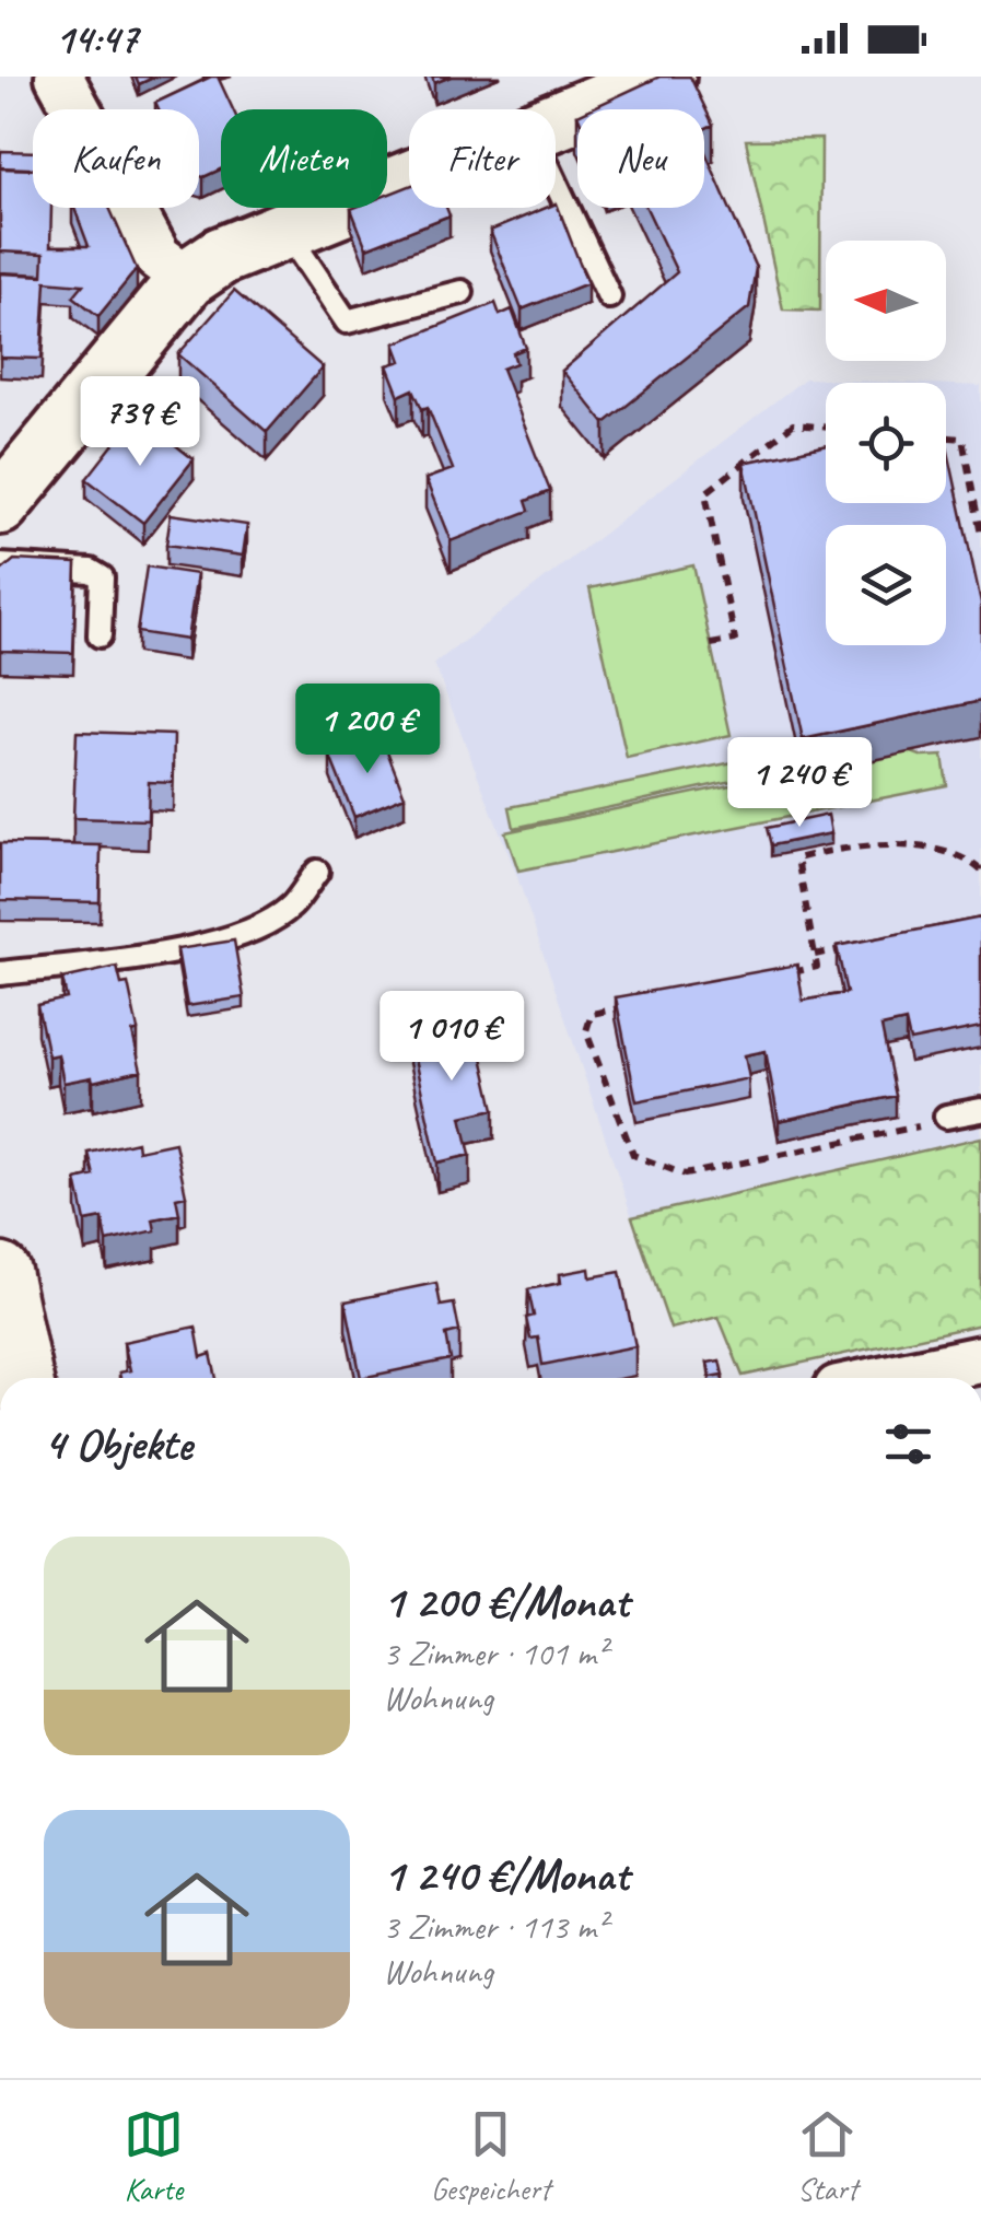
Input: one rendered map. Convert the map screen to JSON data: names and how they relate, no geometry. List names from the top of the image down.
{
  "north": "left",
  "page": {
    "status": "14:47",
    "chip": [
      "Kaufen",
      "Mieten",
      "Filter",
      "Neu"
    ],
    "price": [
      "739 €",
      "1 200 €",
      "1 240 €",
      "1 010 €"
    ],
    "heading": "4 Objekte",
    "list": [
      {
        "name": "1 200 €/Monat",
        "note": "3 Zimmer · 101 m² · Wohnung"
      },
      {
        "name": "1 240 €/Monat",
        "note": "3 Zimmer · 113 m² · Wohnung"
      }
    ],
    "tabs": ["Karte", "Gespeichert", "Start"]
  }
}
